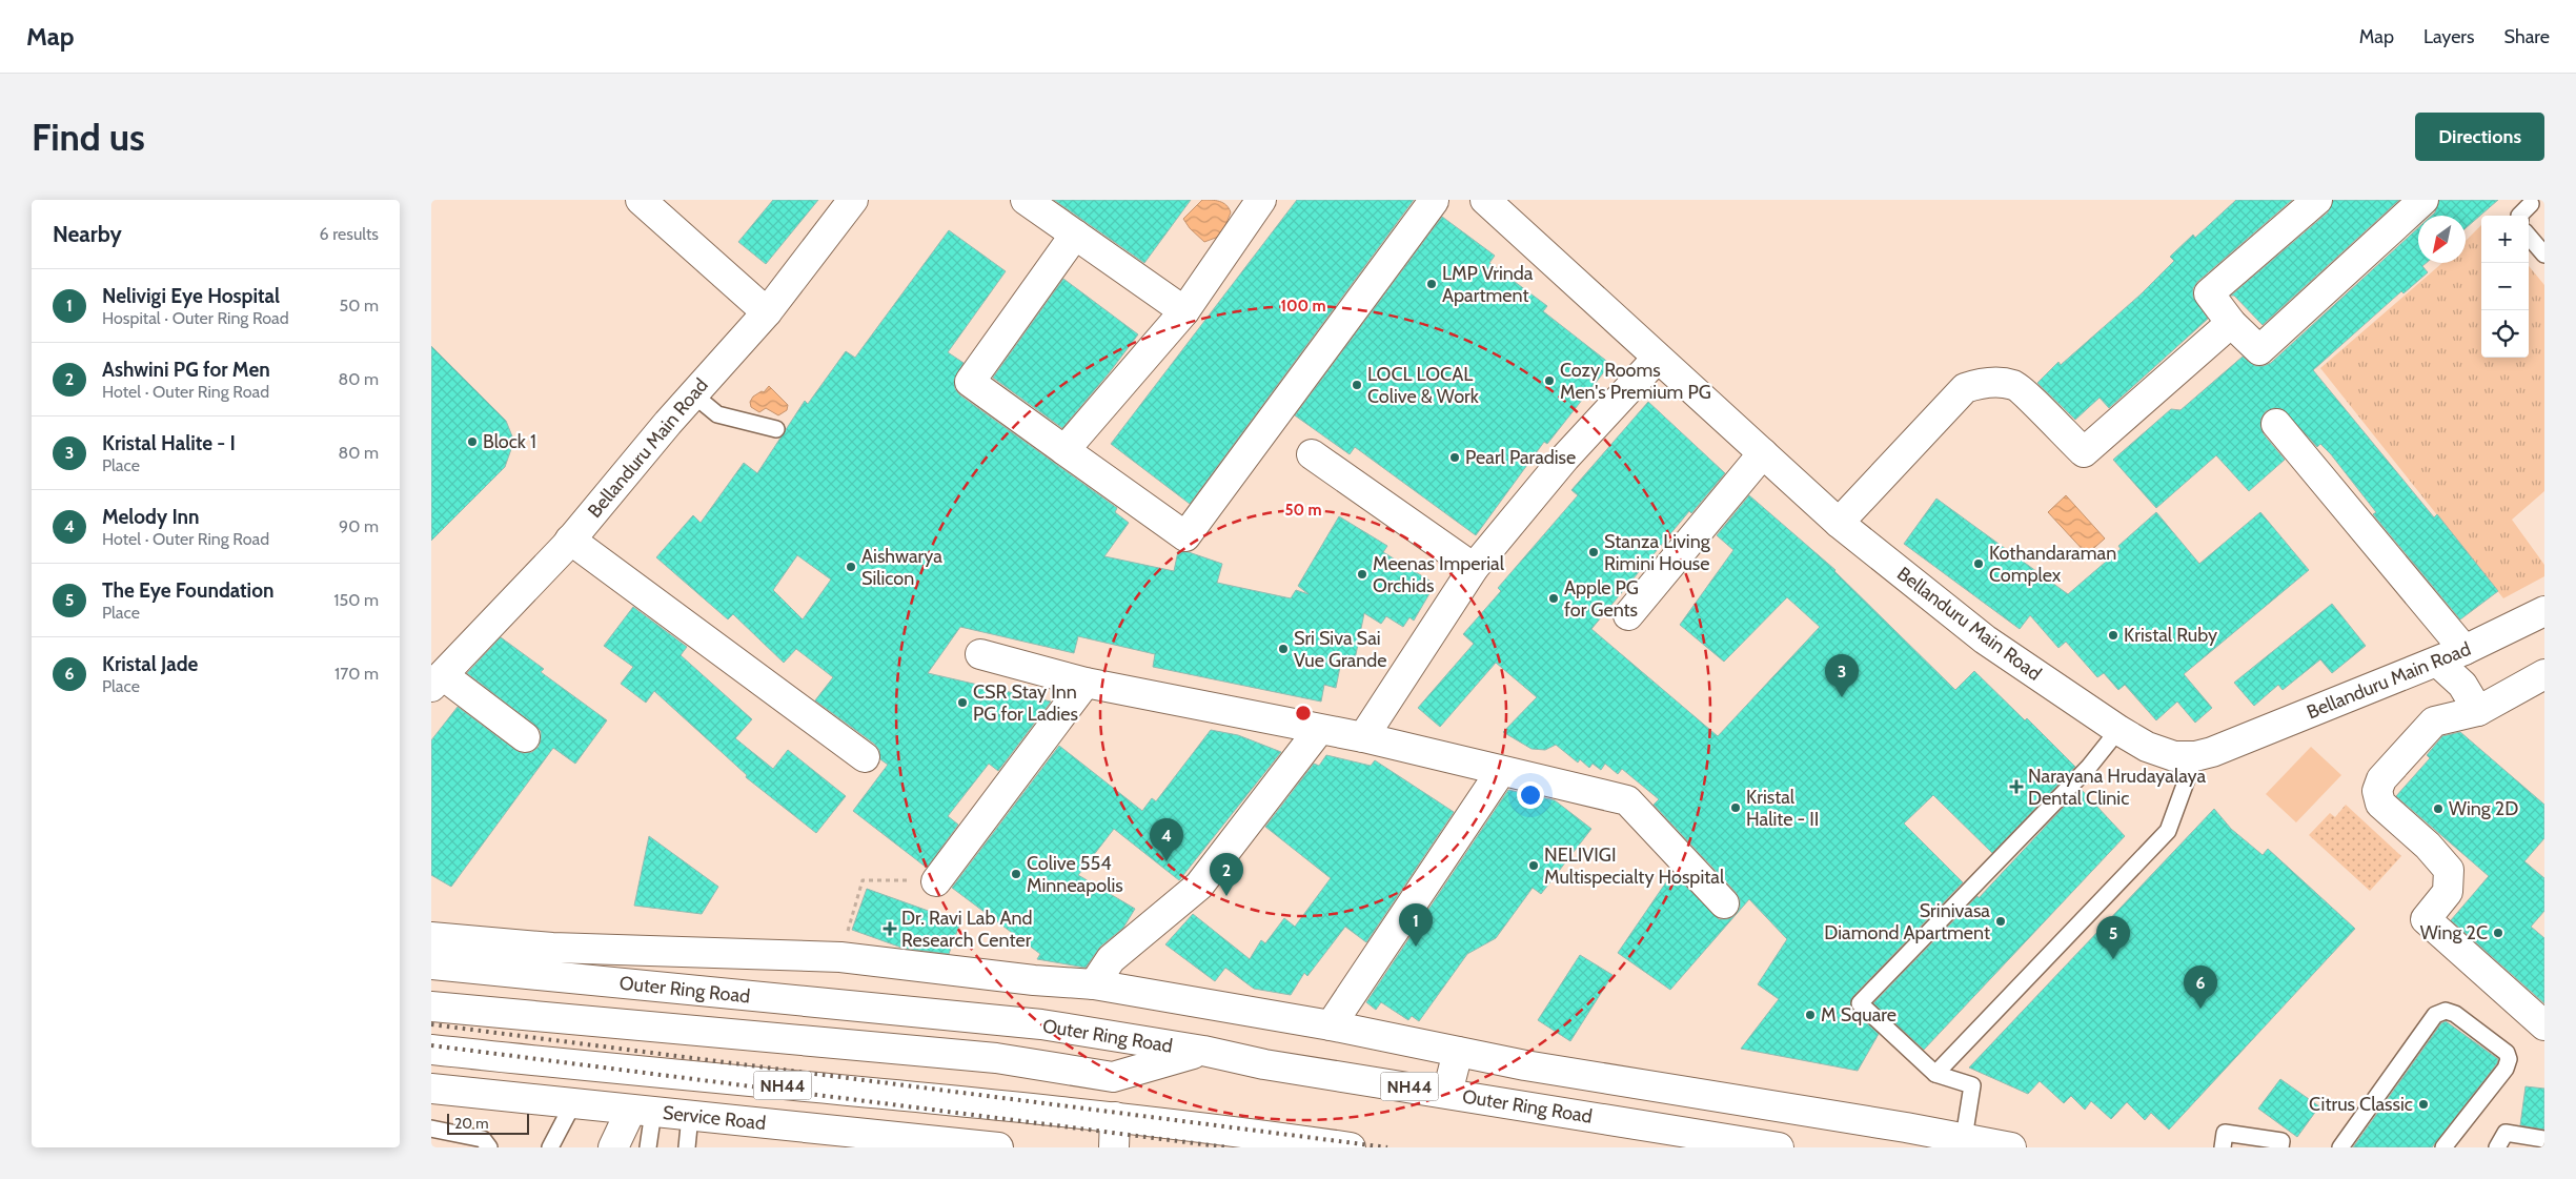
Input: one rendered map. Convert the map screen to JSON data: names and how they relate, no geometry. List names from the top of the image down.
{
  "streets": {
    "main road": [
      "Bellanduru Main Road",
      "Outer Ring Road",
      "NH44",
      "Service Road"
    ]
  },
  "places": {
    "other": [
      "LMP Vrinda Apartment",
      "Cozy Rooms Men's Premium PG",
      "LOCL LOCAL Colive & Work",
      "Block 1",
      "Pearl Paradise",
      "Stanza Living Rimini House",
      "Kothandaraman Complex",
      "Aishwarya Silicon",
      "Meenas Imperial Orchids",
      "Apple PG for Gents",
      "Kristal Ruby",
      "Sri Siva Sai Vue Grande",
      "CSR Stay Inn PG for Ladies",
      "Kristal Halite - II",
      "Wing 2D",
      "NELIVIGI Multispecialty Hospital",
      "Colive 554 Minneapolis",
      "Srinivasa Diamond Apartment",
      "Wing 2C",
      "M Square",
      "Citrus Classic"
    ],
    "health": ["Narayana Hrudayalaya Dental Clinic", "Dr. Ravi Lab And Research Center"]
  },
  "scale_bar": "20 m",
  "north": "bottom left",
  "page": {
    "header": "Map",
    "nav": ["Map", "Layers", "Share"],
    "buttons": "Directions",
    "title": "Find us",
    "heading": ["Nearby", "6 results"],
    "map_buttons": ["+", "−"],
    "list": [
      {
        "mark": "1",
        "name": "Nelivigi Eye Hospital",
        "note": "Hospital · Outer Ring Road",
        "value": "50 m"
      },
      {
        "mark": "2",
        "name": "Ashwini PG for Men",
        "note": "Hotel · Outer Ring Road",
        "value": "80 m"
      },
      {
        "mark": "3",
        "name": "Kristal Halite - I",
        "note": "Place",
        "value": "80 m"
      },
      {
        "mark": "4",
        "name": "Melody Inn",
        "note": "Hotel · Outer Ring Road",
        "value": "90 m"
      },
      {
        "mark": "5",
        "name": "The Eye Foundation",
        "note": "Place",
        "value": "150 m"
      },
      {
        "mark": "6",
        "name": "Kristal Jade",
        "note": "Place",
        "value": "170 m"
      }
    ],
    "pins": [
      "3",
      "4",
      "2",
      "1",
      "5",
      "6"
    ],
    "scale": "20 m"
  },
  "rings": ["100 m", "50 m"]
}
